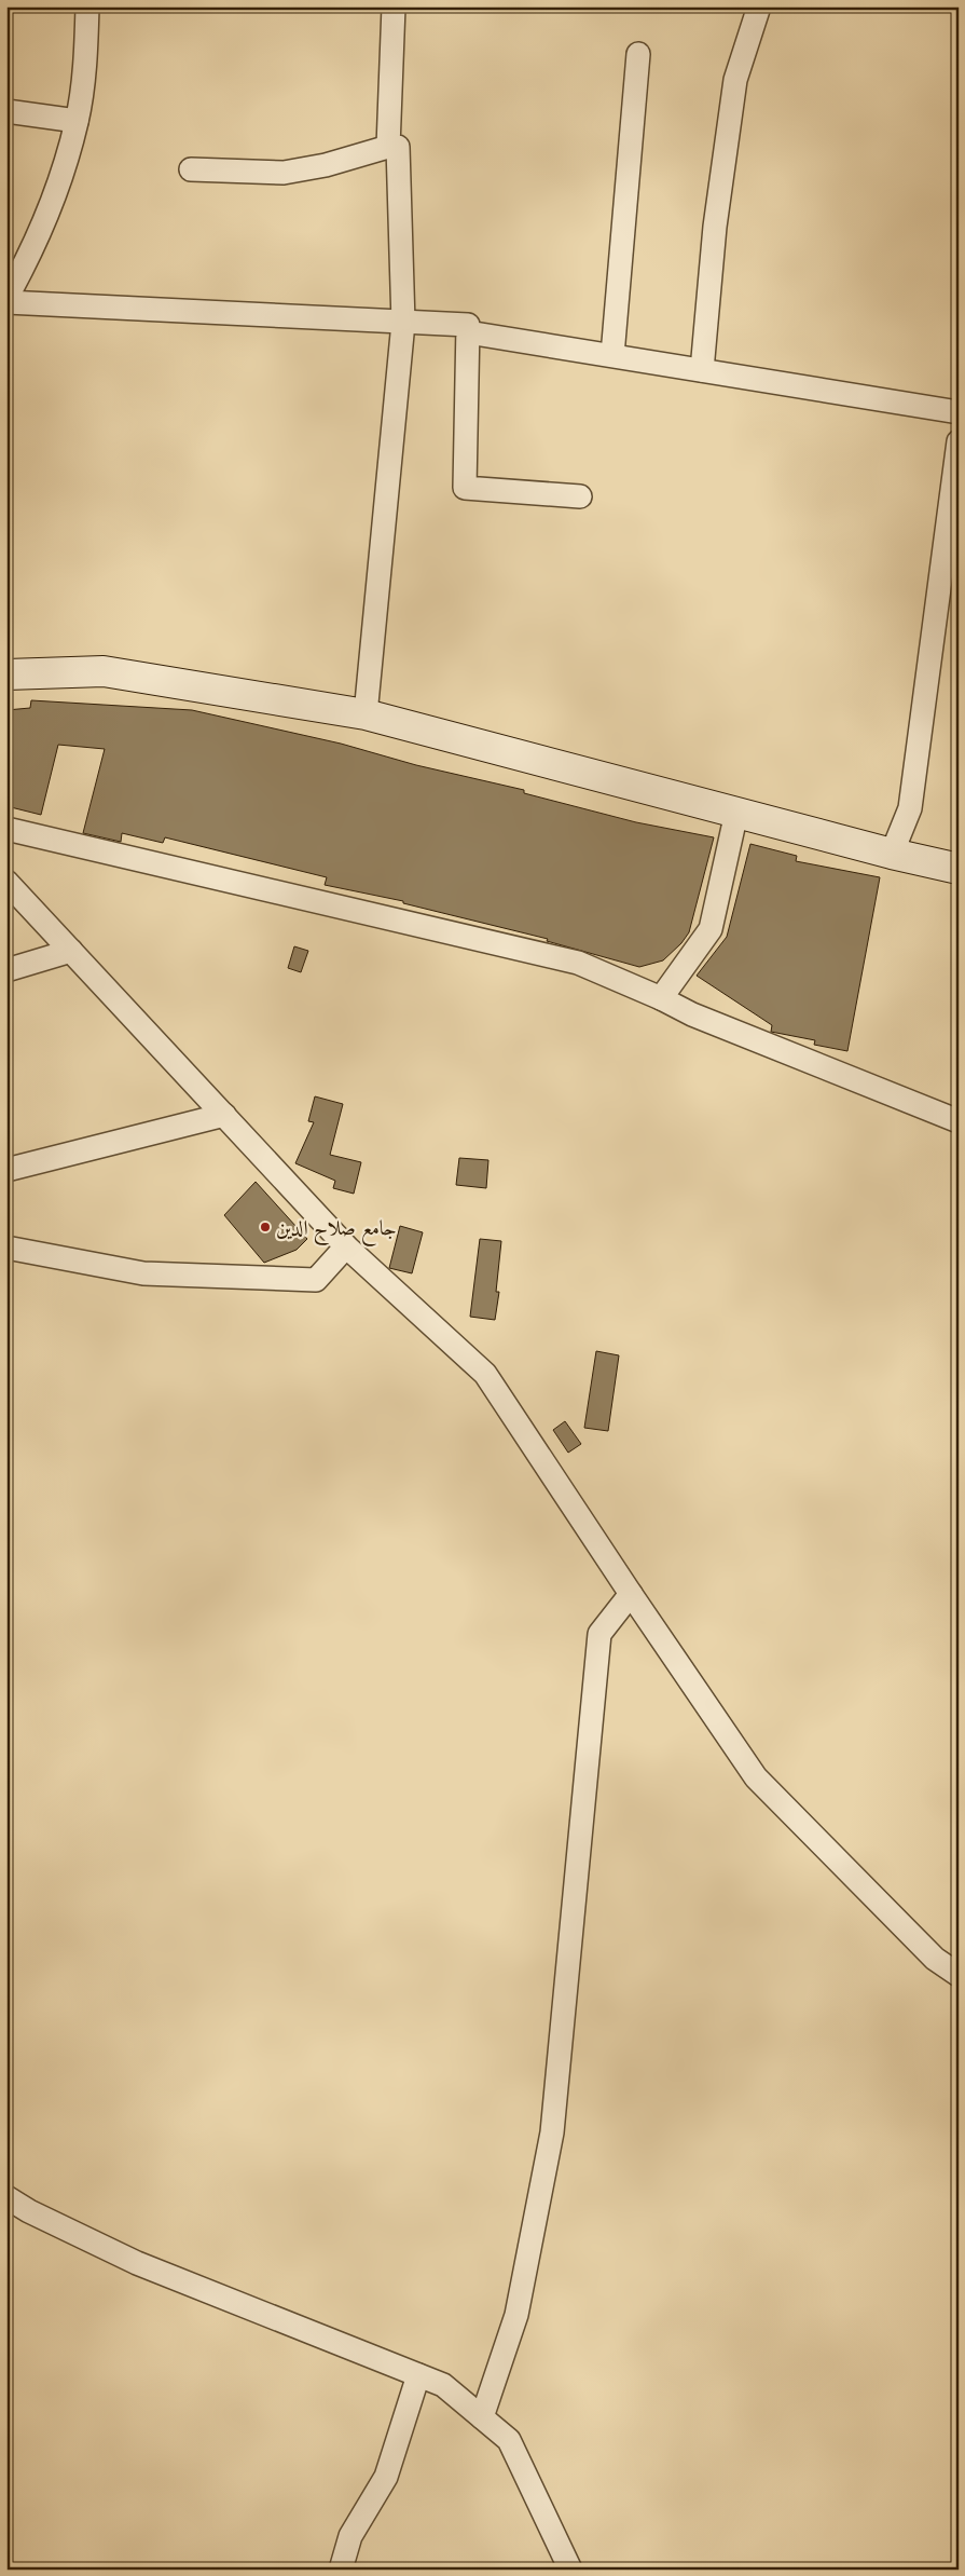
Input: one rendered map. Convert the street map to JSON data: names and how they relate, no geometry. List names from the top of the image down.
{
  "places": ["جامع صلاح الدين"]
}
